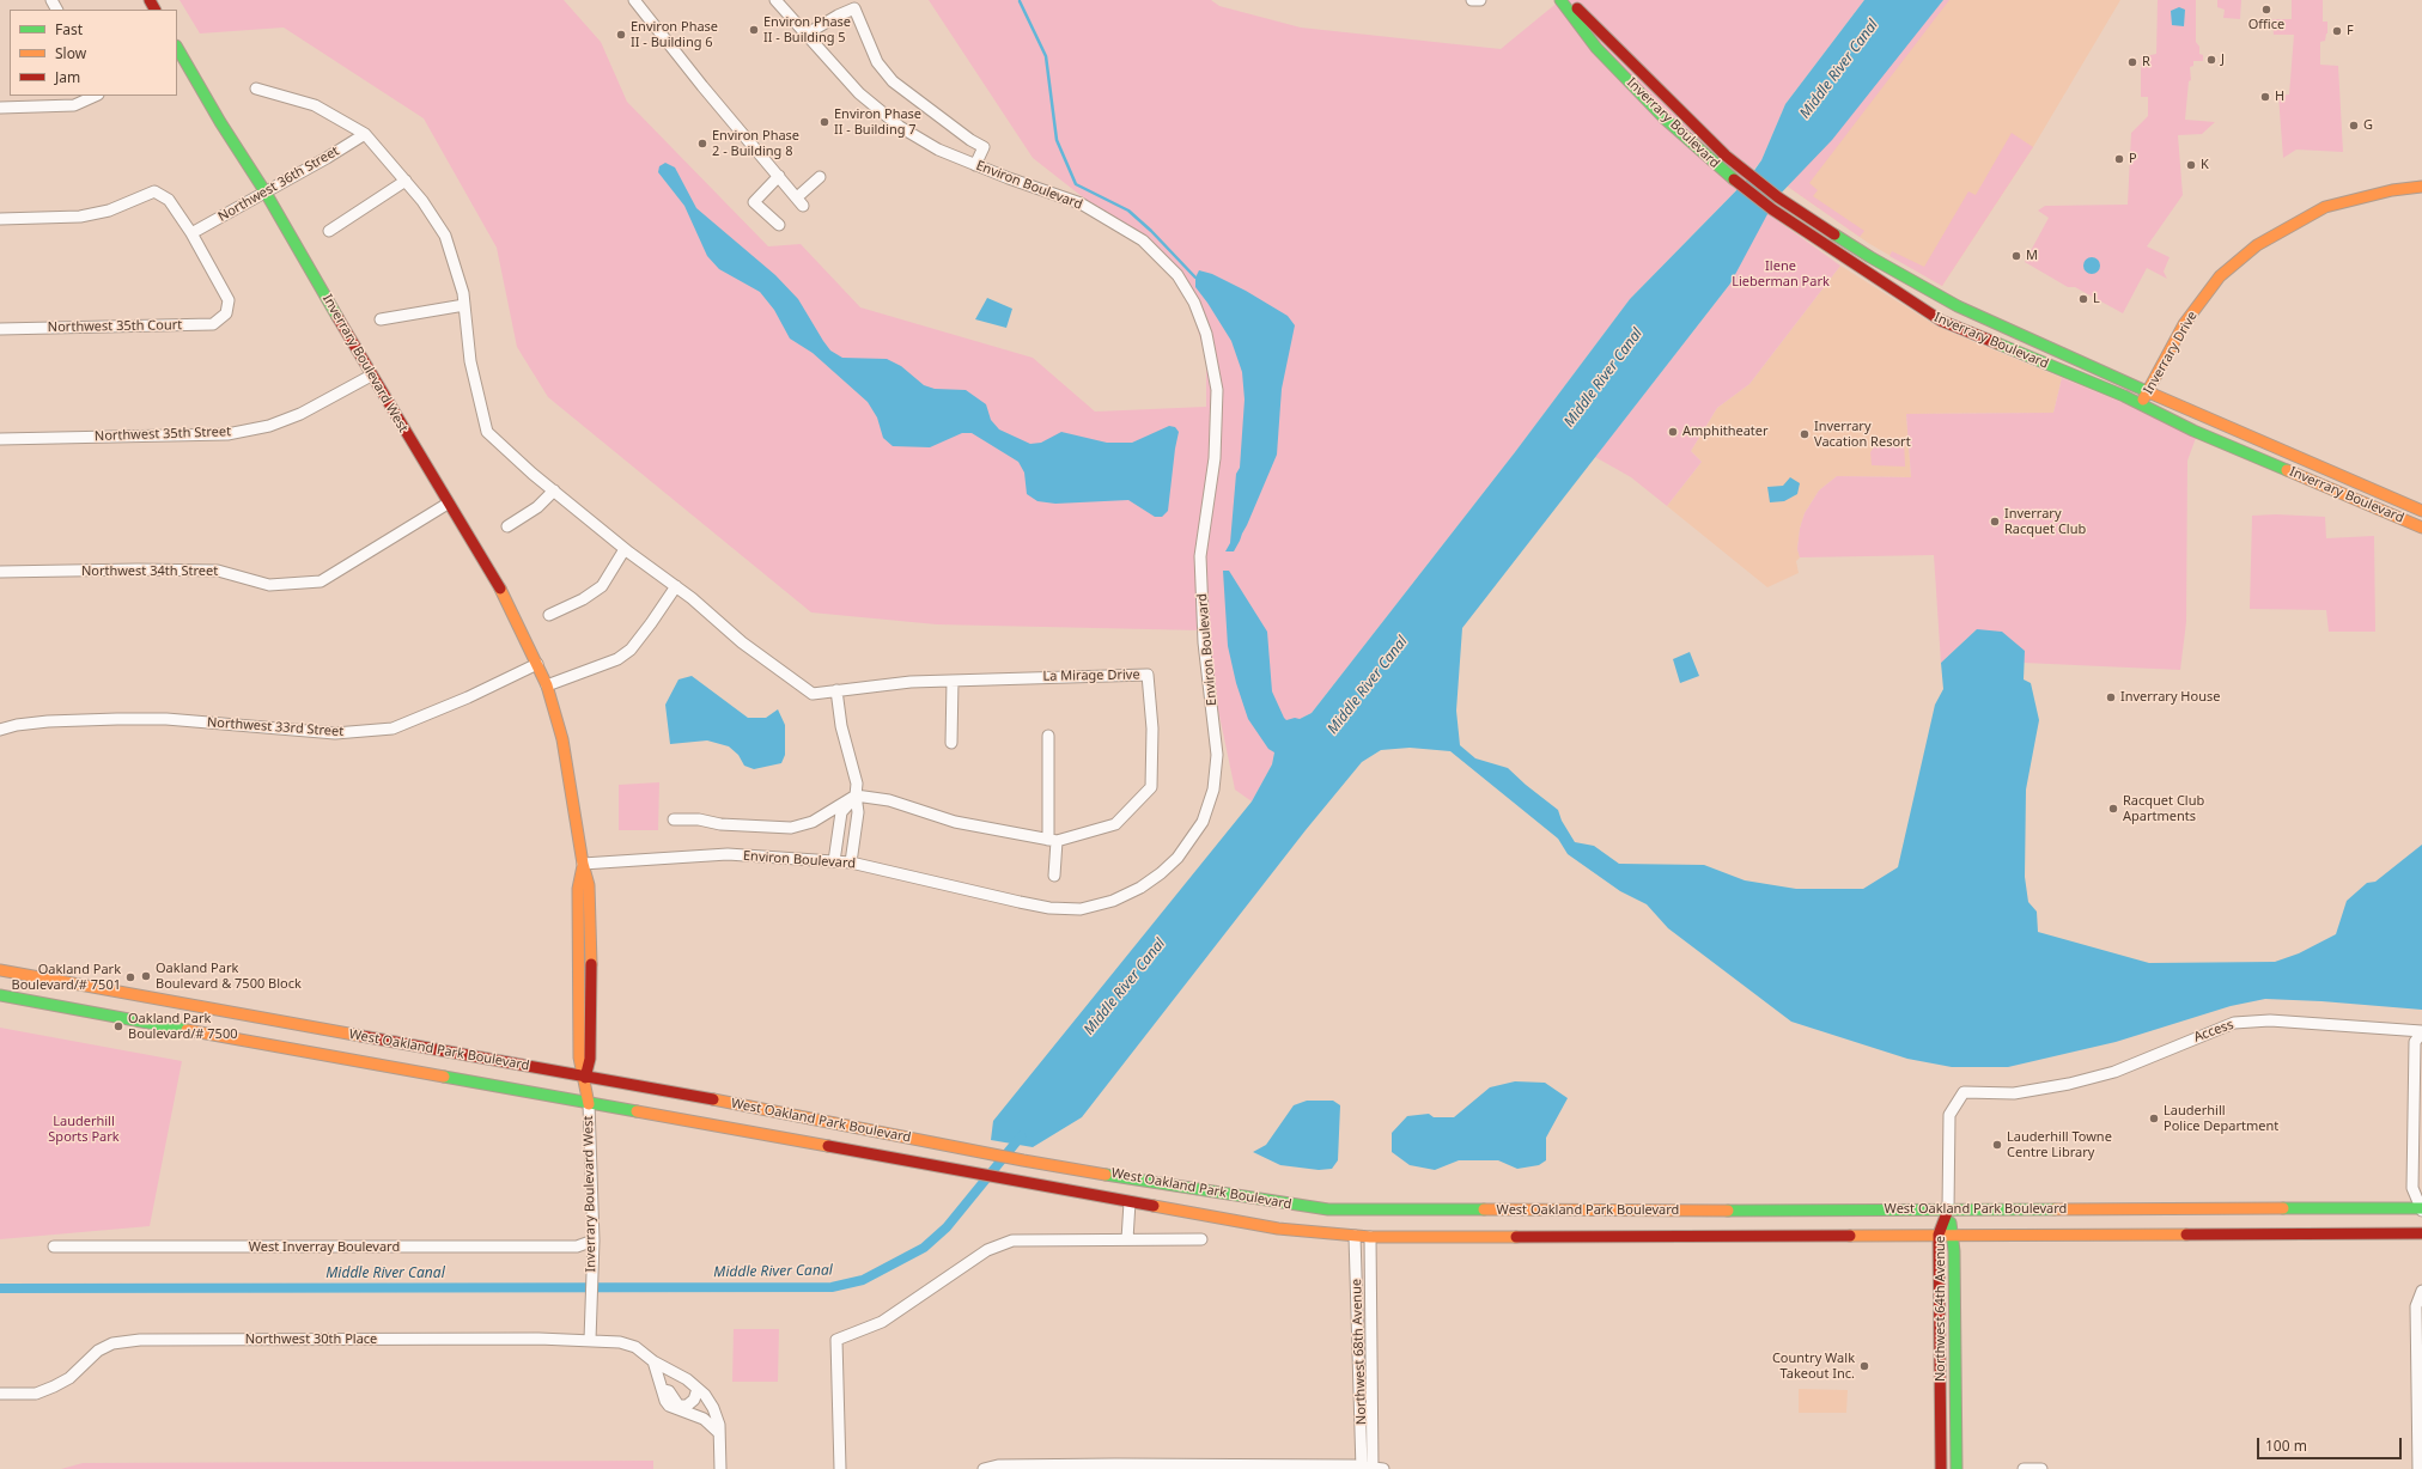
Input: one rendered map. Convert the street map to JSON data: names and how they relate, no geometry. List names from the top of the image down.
{
  "streets": {
    "main road": [
      "Inverrary Boulevard",
      "Inverrary Drive",
      "Inverrary Boulevard West",
      "West Oakland Park Boulevard",
      "Northwest 64th Avenue"
    ],
    "street": [
      "Northwest 36th Street",
      "Environ Boulevard",
      "Northwest 35th Court",
      "Northwest 35th Street",
      "Northwest 34th Street",
      "La Mirage Drive",
      "Northwest 33rd Street",
      "Access",
      "West Inverray Boulevard",
      "Northwest 30th Place",
      "Northwest 68th Avenue"
    ]
  },
  "crossings": [
    ["Inverrary Boulevard", "Inverrary Drive"],
    ["Northwest 36th Street", "Northwest 35th Court"],
    ["Northwest 36th Street", "Inverrary Boulevard West"],
    ["Environ Boulevard", "Inverrary Boulevard West"],
    ["Inverrary Boulevard West", "Northwest 35th Street"],
    ["Inverrary Boulevard West", "Northwest 34th Street"],
    ["Inverrary Boulevard West", "Northwest 33rd Street"],
    ["Inverrary Boulevard West", "West Oakland Park Boulevard"],
    ["Inverrary Boulevard West", "West Inverray Boulevard"],
    ["Inverrary Boulevard West", "Northwest 30th Place"],
    ["Access", "West Oakland Park Boulevard"],
    ["Access", "Northwest 64th Avenue"],
    ["West Oakland Park Boulevard", "Northwest 64th Avenue"],
    ["West Oakland Park Boulevard", "Northwest 68th Avenue"]
  ],
  "water": ["Middle River Canal"],
  "parks": ["Ilene Lieberman Park", "Lauderhill Sports Park"],
  "places": [
    "Office",
    "Environ Phase II - Building 5",
    "F",
    "Environ Phase II - Building 6",
    "J",
    "R",
    "H",
    "Environ Phase II - Building 7",
    "G",
    "Environ Phase 2 - Building 8",
    "P",
    "K",
    "M",
    "L",
    "Amphitheater",
    "Inverrary Vacation Resort",
    "Inverrary Racquet Club",
    "Inverrary House",
    "Racquet Club Apartments",
    "Oakland Park Boulevard & 7500 Block",
    "Oakland Park Boulevard/# 7501",
    "Oakland Park Boulevard/# 7500",
    "Lauderhill Police Department",
    "Lauderhill Towne Centre Library",
    "Country Walk Takeout Inc."
  ],
  "legend": ["Fast", "Slow", "Jam"],
  "scale_bar": "100 m"
}
